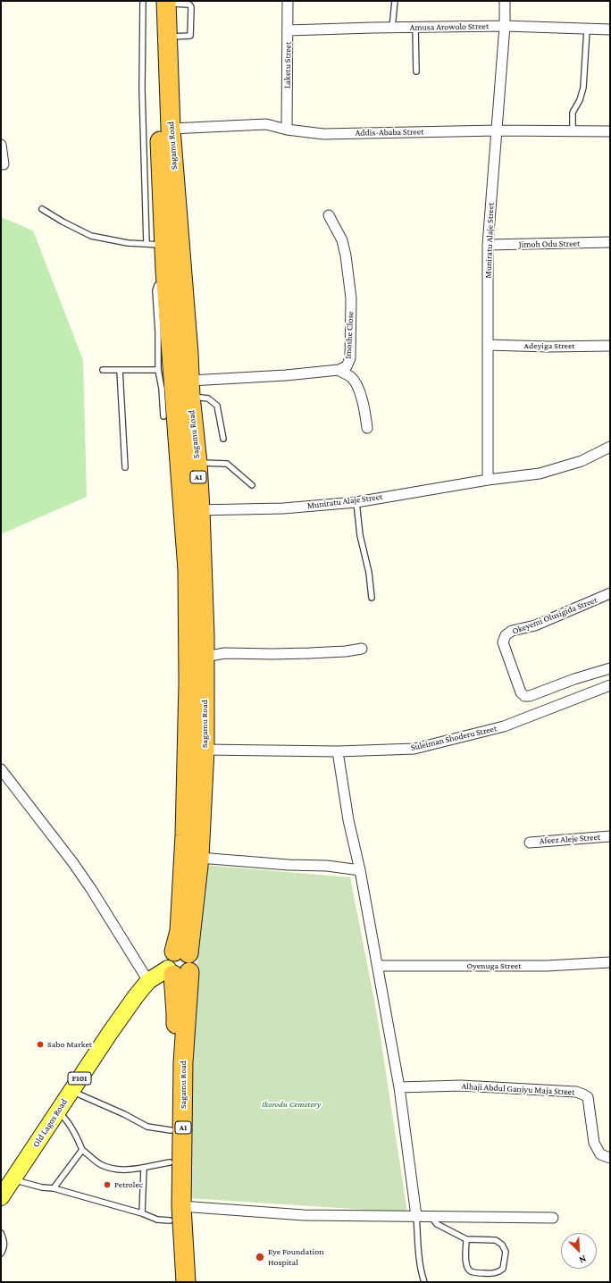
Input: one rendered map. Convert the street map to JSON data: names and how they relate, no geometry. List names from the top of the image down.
{
  "streets": {
    "highway": ["Sagamu Road", "A1"],
    "main road": ["F101", "Old Lagos Road"],
    "street": [
      "Amusa Arowolo Street",
      "Laketu Street",
      "Addis-Ababa Street",
      "Muniratu Alaje Street",
      "Jimoh Odu Street",
      "Imoshe Close",
      "Adeyiga Street",
      "Okeyemi Olusigida Street",
      "Suleiman Shoderu Street",
      "Afeez Aleje Street",
      "Oyenuga Street",
      "Alhaji Abdul Ganiyu Maja Street"
    ]
  },
  "crossings": [
    ["Amusa Arowolo Street", "Laketu Street"],
    ["Amusa Arowolo Street", "Muniratu Alaje Street"],
    ["Laketu Street", "Addis-Ababa Street"],
    ["Addis-Ababa Street", "Sagamu Road"],
    ["Addis-Ababa Street", "Muniratu Alaje Street"],
    ["Sagamu Road", "Muniratu Alaje Street"],
    ["Sagamu Road", "Imoshe Close"],
    ["Sagamu Road", "Suleiman Shoderu Street"],
    ["Sagamu Road", "Old Lagos Road"],
    ["Muniratu Alaje Street", "Jimoh Odu Street"],
    ["Muniratu Alaje Street", "Adeyiga Street"]
  ],
  "parks": ["Ikorodu Cemetery"],
  "places": ["Sabo Market", "Petrolec", "Eye Foundation Hospital"],
  "north": "bottom right"
}
